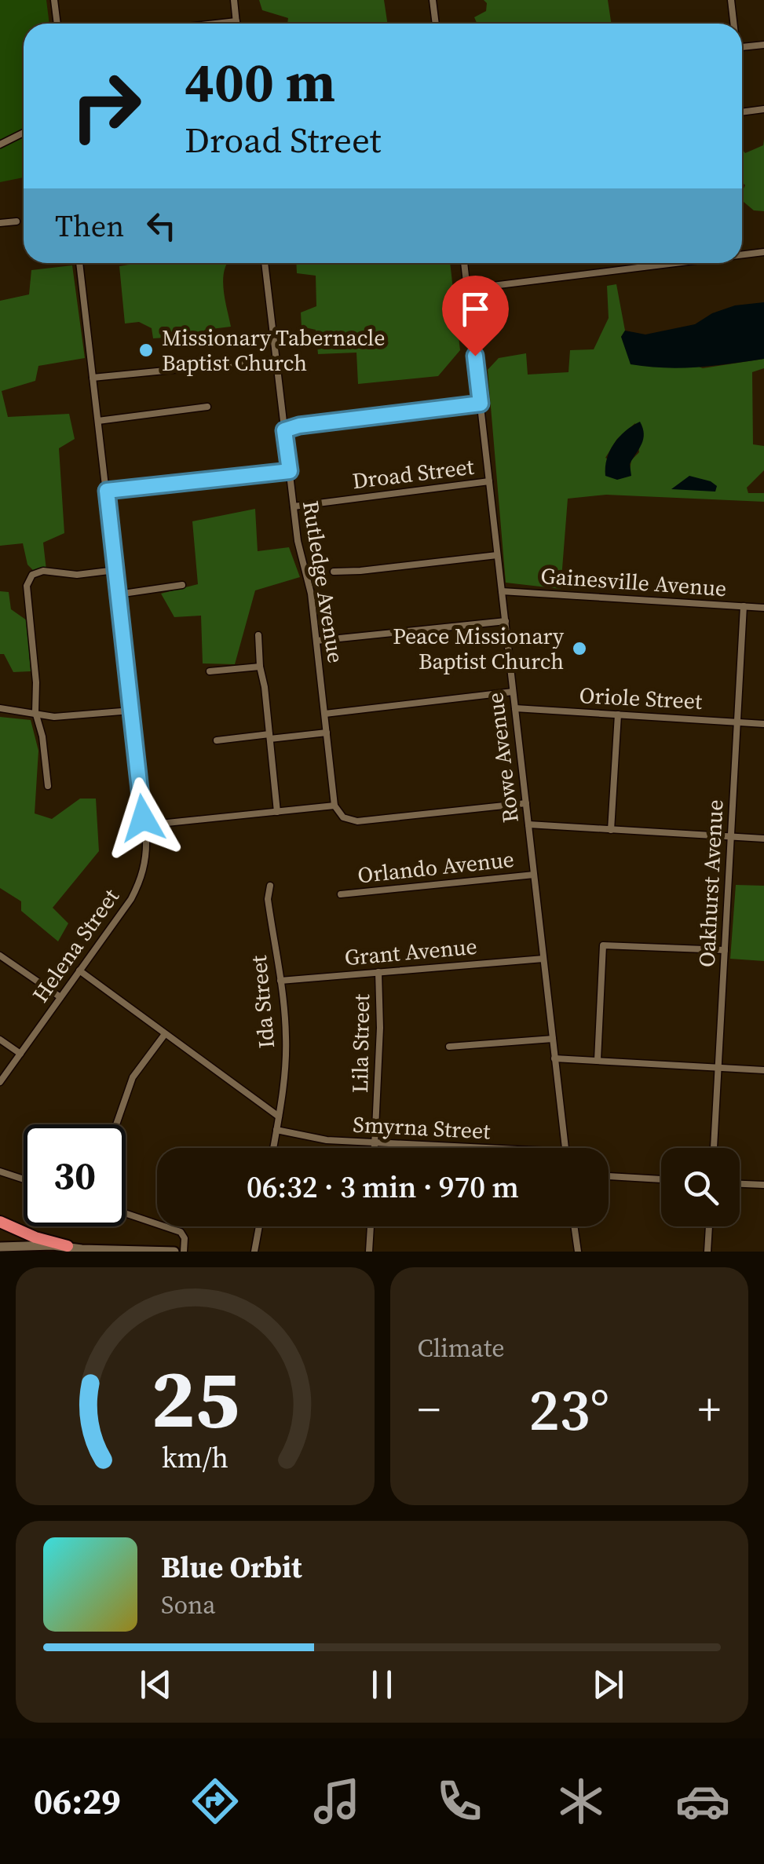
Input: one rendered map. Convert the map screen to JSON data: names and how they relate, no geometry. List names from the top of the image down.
{
  "streets": {
    "street": [
      "Droad Street",
      "Rutledge Avenue",
      "Gainesville Avenue",
      "Oriole Street",
      "Rowe Avenue",
      "Orlando Avenue",
      "Oakhurst Avenue",
      "Helena Street",
      "Grant Avenue",
      "Ida Street",
      "Lila Street",
      "Smyrna Street"
    ]
  },
  "crossings": [
    ["Droad Street", "Rutledge Avenue"],
    ["Droad Street", "Rowe Avenue"],
    ["Rutledge Avenue", "Rowe Avenue"],
    ["Gainesville Avenue", "Rowe Avenue"],
    ["Gainesville Avenue", "Oakhurst Avenue"],
    ["Oriole Street", "Rowe Avenue"],
    ["Oriole Street", "Oakhurst Avenue"],
    ["Rowe Avenue", "Orlando Avenue"],
    ["Rowe Avenue", "Grant Avenue"],
    ["Grant Avenue", "Ida Street"],
    ["Grant Avenue", "Lila Street"],
    ["Ida Street", "Smyrna Street"],
    ["Lila Street", "Smyrna Street"]
  ],
  "places": ["Missionary Tabernacle Baptist Church", "Peace Missionary Baptist Church"],
  "page": {
    "turn": ["400 m", "Droad Street"],
    "then": "Then",
    "limit": "30",
    "trip": "06:32 · 3 min · 970 m",
    "tile": "Climate",
    "heat": ["−", "23°", "+"],
    "song": ["Blue Orbit", "Sona"],
    "tabs": "06:29",
    "gauge": ["25", "km/h"]
  }
}
